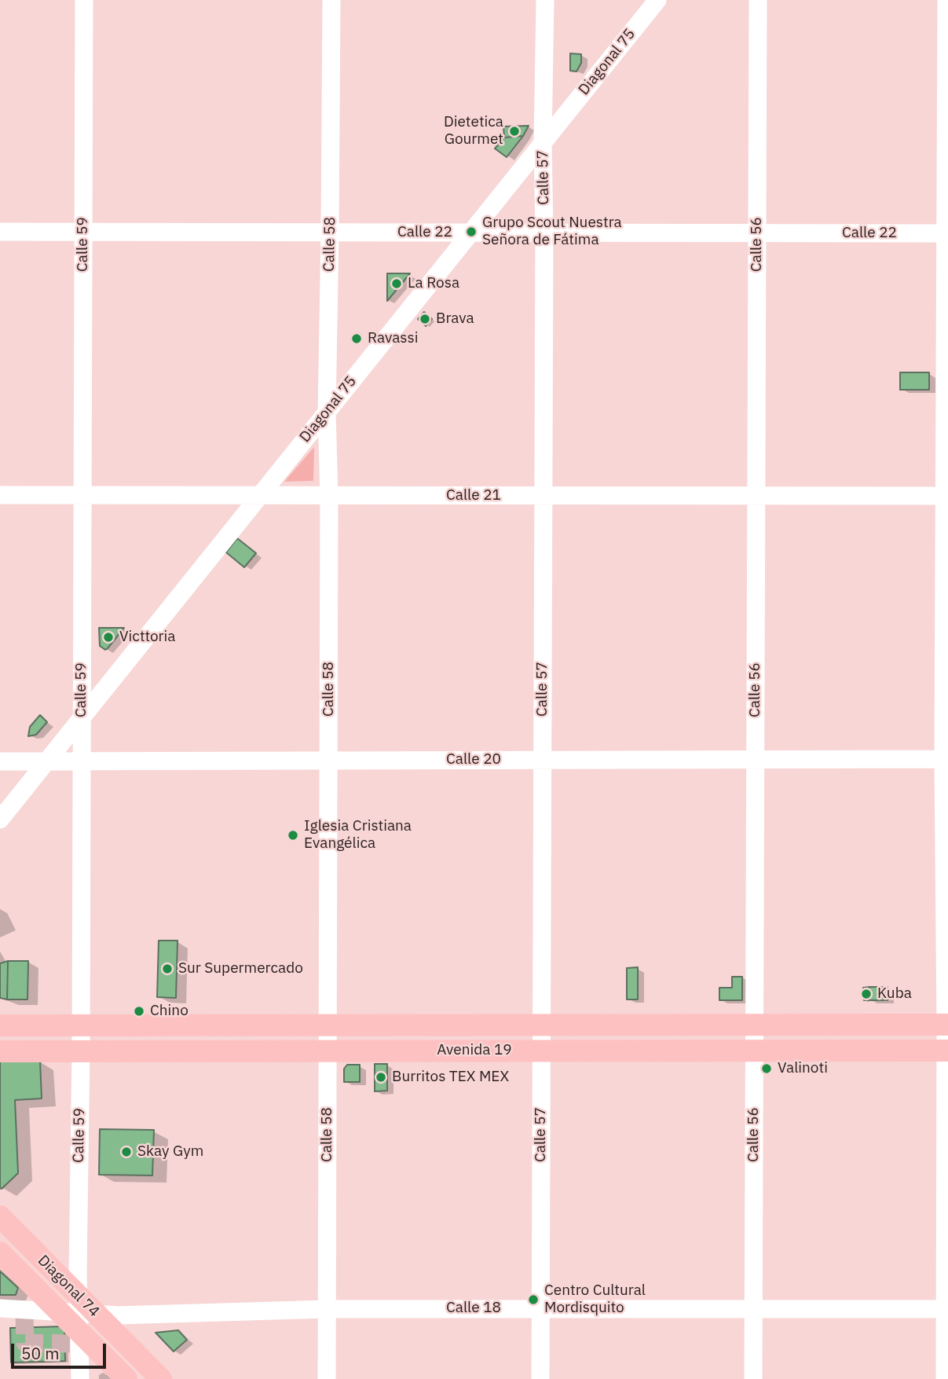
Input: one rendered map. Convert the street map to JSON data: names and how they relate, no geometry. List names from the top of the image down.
{
  "streets": {
    "main road": ["Avenida 19", "Diagonal 74"],
    "street": [
      "Diagonal 75",
      "Calle 57",
      "Calle 22",
      "Calle 59",
      "Calle 58",
      "Calle 56",
      "Calle 21",
      "Calle 20",
      "Calle 18"
    ]
  },
  "crossings": [
    ["Diagonal 75", "Calle 57"],
    ["Diagonal 75", "Calle 22"],
    ["Diagonal 75", "Calle 59"],
    ["Diagonal 75", "Calle 58"],
    ["Diagonal 75", "Calle 21"],
    ["Diagonal 75", "Calle 20"],
    ["Calle 57", "Calle 22"],
    ["Calle 57", "Calle 21"],
    ["Calle 57", "Calle 20"],
    ["Calle 57", "Avenida 19"],
    ["Calle 57", "Calle 18"],
    ["Calle 22", "Calle 59"],
    ["Calle 22", "Calle 58"],
    ["Calle 22", "Calle 56"],
    ["Calle 59", "Calle 21"],
    ["Calle 59", "Calle 20"],
    ["Calle 59", "Avenida 19"],
    ["Calle 59", "Diagonal 74"],
    ["Calle 59", "Calle 18"],
    ["Calle 58", "Calle 21"],
    ["Calle 58", "Calle 20"],
    ["Calle 58", "Avenida 19"],
    ["Calle 58", "Calle 18"],
    ["Calle 56", "Calle 21"],
    ["Calle 56", "Calle 20"],
    ["Calle 56", "Avenida 19"],
    ["Calle 56", "Calle 18"],
    ["Diagonal 74", "Calle 18"]
  ],
  "places": [
    "Dietetica Gourmet",
    "Grupo Scout Nuestra Señora de Fátima",
    "La Rosa",
    "Brava",
    "Ravassi",
    "Victtoria",
    "Iglesia Cristiana Evangélica",
    "Sur Supermercado",
    "Kuba",
    "Chino",
    "Valinoti",
    "Burritos TEX MEX",
    "Skay Gym",
    "Centro Cultural Mordisquito"
  ],
  "scale_bar": "50 m"
}
